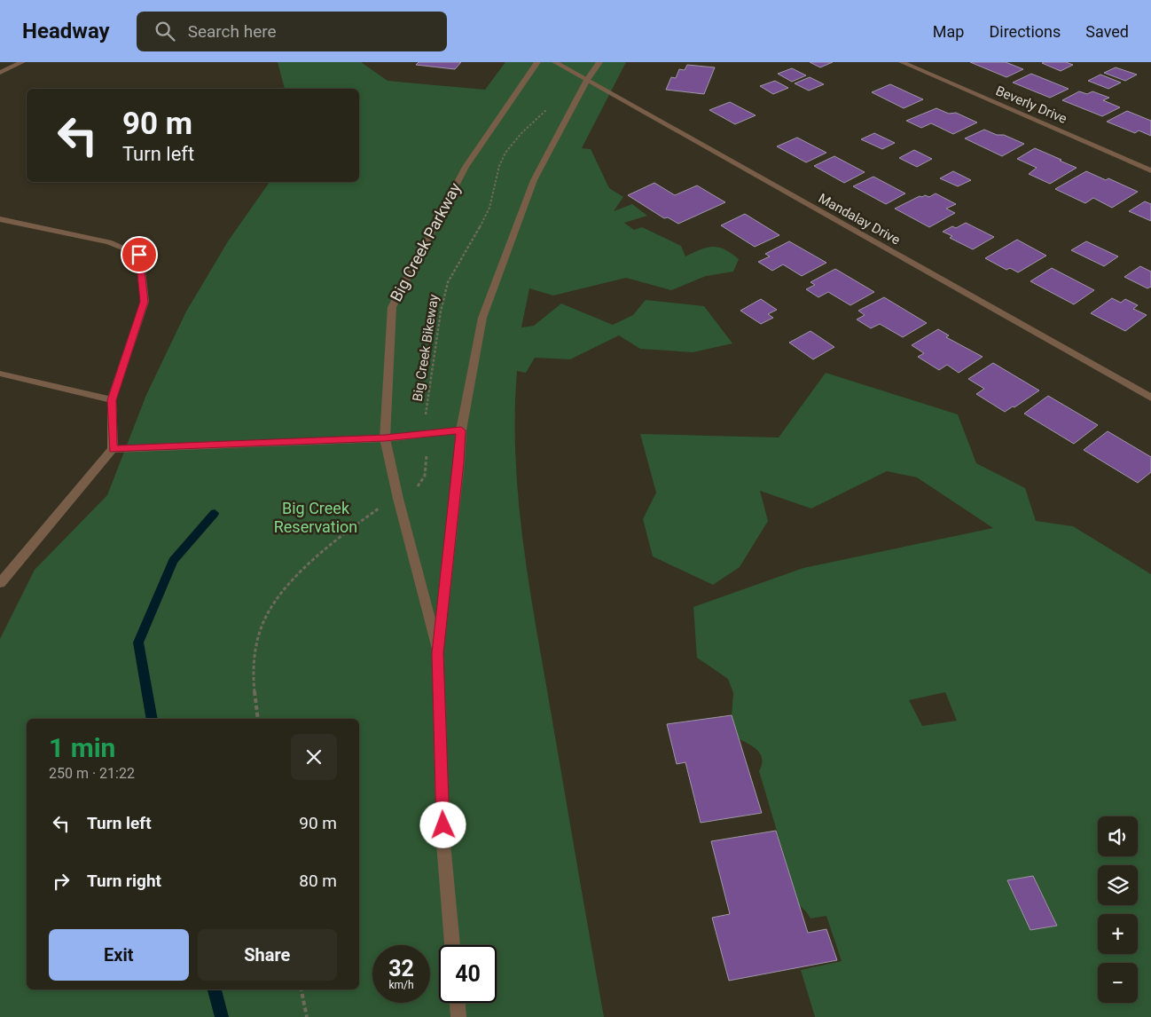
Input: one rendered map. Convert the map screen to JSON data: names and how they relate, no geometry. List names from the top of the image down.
{
  "streets": {
    "street": ["Beverly Drive", "Mandalay Drive", "Big Creek Parkway"],
    "path": ["Big Creek Bikeway"]
  },
  "crossings": [
    ["Mandalay Drive", "Big Creek Parkway"]
  ],
  "parks": ["Big Creek Reservation"],
  "page": {
    "header": "Headway",
    "search": "Search here",
    "nav": ["Map", "Directions", "Saved"],
    "turn": ["90 m", "Turn left"],
    "heading": ["1 min", "250 m · 21:22"],
    "list": [
      {
        "name": "Turn left",
        "value": "90 m"
      },
      {
        "name": "Turn right",
        "value": "80 m"
      }
    ],
    "map_buttons": ["+", "−"],
    "buttons": ["Exit", "Share"],
    "speed": "32 km/h",
    "limit": "40"
  }
}
